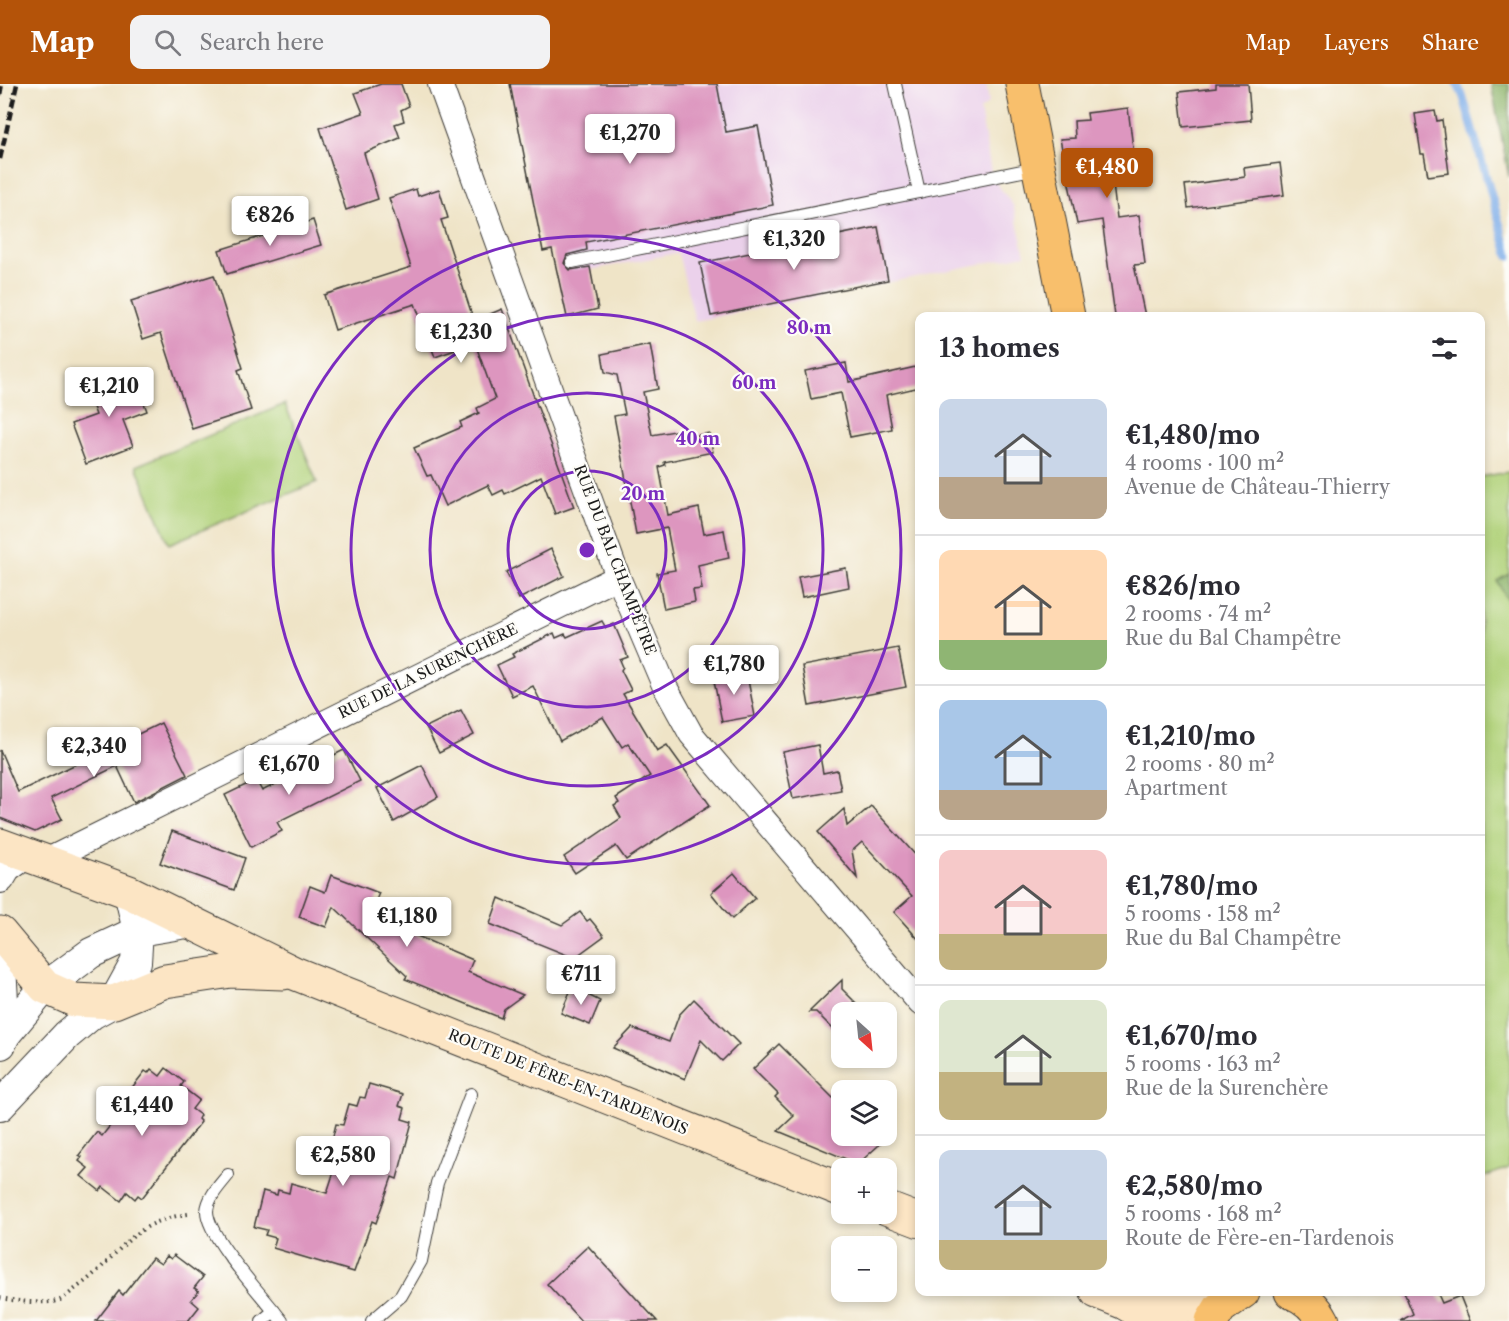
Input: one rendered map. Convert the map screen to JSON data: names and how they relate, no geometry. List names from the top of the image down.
{
  "streets": {
    "main road": ["ROUTE DE FÈRE-EN-TARDENOIS"],
    "street": ["RUE DU BAL CHAMPÊTRE", "RUE DE LA SURENCHÈRE"]
  },
  "crossings": [
    ["RUE DU BAL CHAMPÊTRE", "RUE DE LA SURENCHÈRE"],
    ["RUE DE LA SURENCHÈRE", "ROUTE DE FÈRE-EN-TARDENOIS"]
  ],
  "north": "bottom right",
  "page": {
    "header": "Map",
    "search": "Search here",
    "nav": ["Map", "Layers", "Share"],
    "price": [
      "€1,270",
      "€1,480",
      "€826",
      "€1,320",
      "€1,230",
      "€1,210",
      "€1,780",
      "€2,340",
      "€1,670",
      "€1,180",
      "€711",
      "€1,440",
      "€2,580"
    ],
    "heading": "13 homes",
    "list": [
      {
        "name": "€1,480/mo",
        "note": "4 rooms · 100 m² · Avenue de Château-Thierry"
      },
      {
        "name": "€826/mo",
        "note": "2 rooms · 74 m² · Rue du Bal Champêtre"
      },
      {
        "name": "€1,210/mo",
        "note": "2 rooms · 80 m² · Apartment"
      },
      {
        "name": "€1,780/mo",
        "note": "5 rooms · 158 m² · Rue du Bal Champêtre"
      },
      {
        "name": "€1,670/mo",
        "note": "5 rooms · 163 m² · Rue de la Surenchère"
      },
      {
        "name": "€2,580/mo",
        "note": "5 rooms · 168 m² · Route de Fère-en-Tardenois"
      }
    ],
    "map_buttons": ["+", "−"]
  },
  "rings": [
    "80 m",
    "60 m",
    "40 m",
    "20 m"
  ]
}
